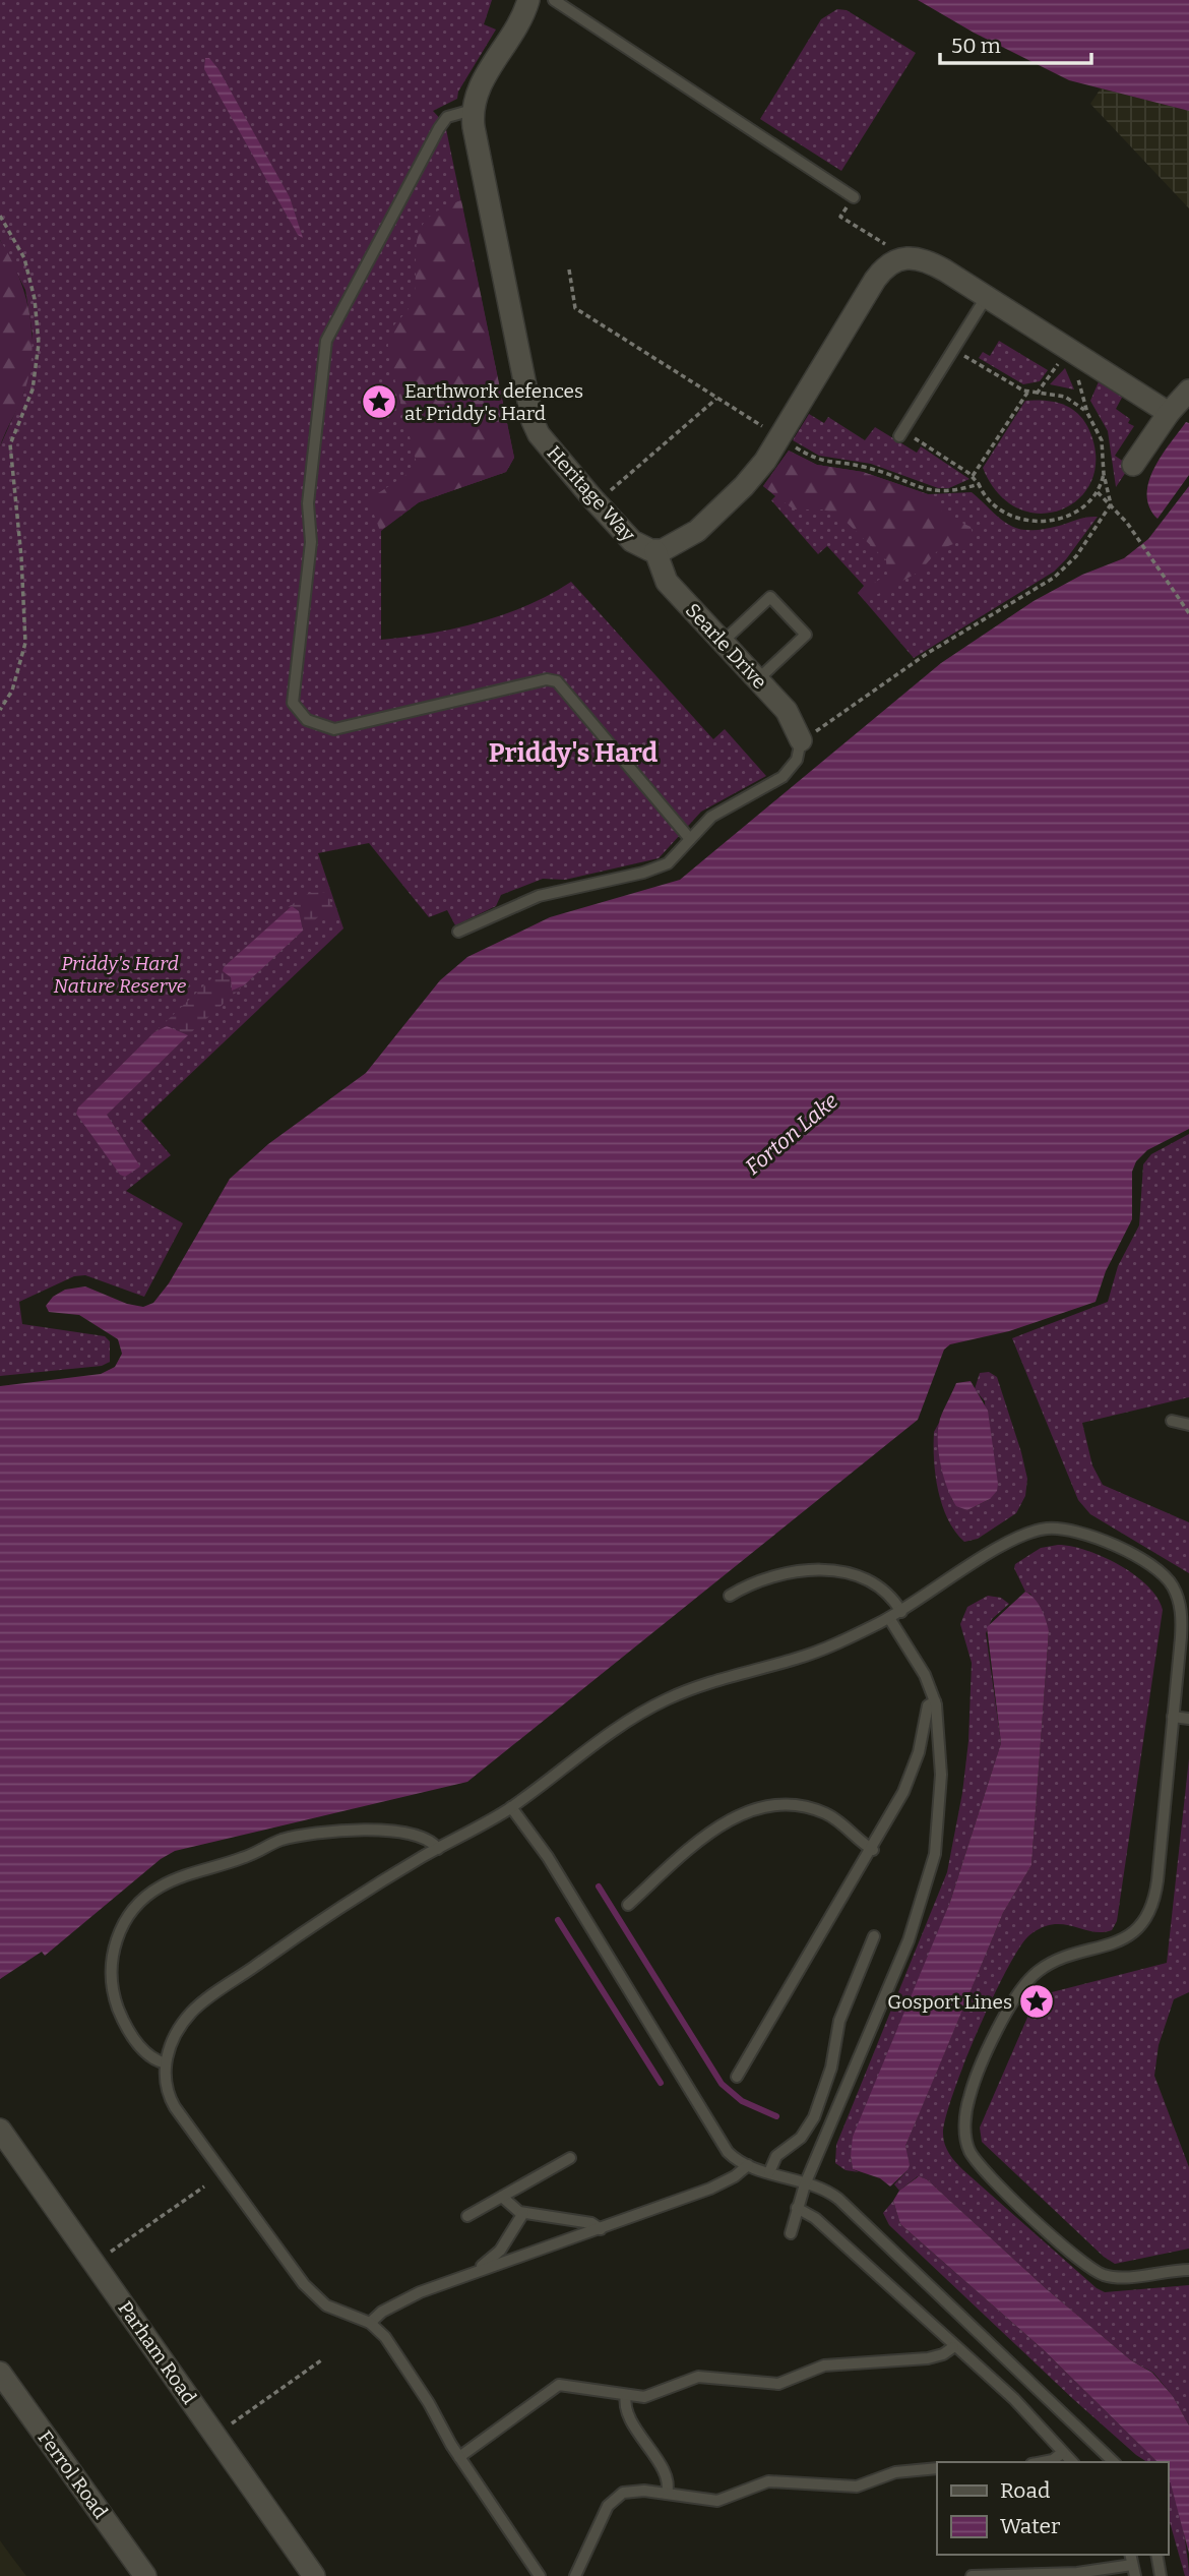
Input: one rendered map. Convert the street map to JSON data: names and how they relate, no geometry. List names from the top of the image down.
{
  "streets": {
    "street": [
      "Heritage Way",
      "Searle Drive",
      "Parham Road",
      "Ferrol Road"
    ]
  },
  "crossings": [
    ["Heritage Way", "Searle Drive"]
  ],
  "districts": ["Priddy's Hard"],
  "water": ["Forton Lake"],
  "parks": ["Priddy's Hard Nature Reserve"],
  "places": {
    "place": ["Earthwork defences at Priddy's Hard", "Gosport Lines"]
  },
  "legend": ["Road", "Water"],
  "scale_bar": "50 m"
}
